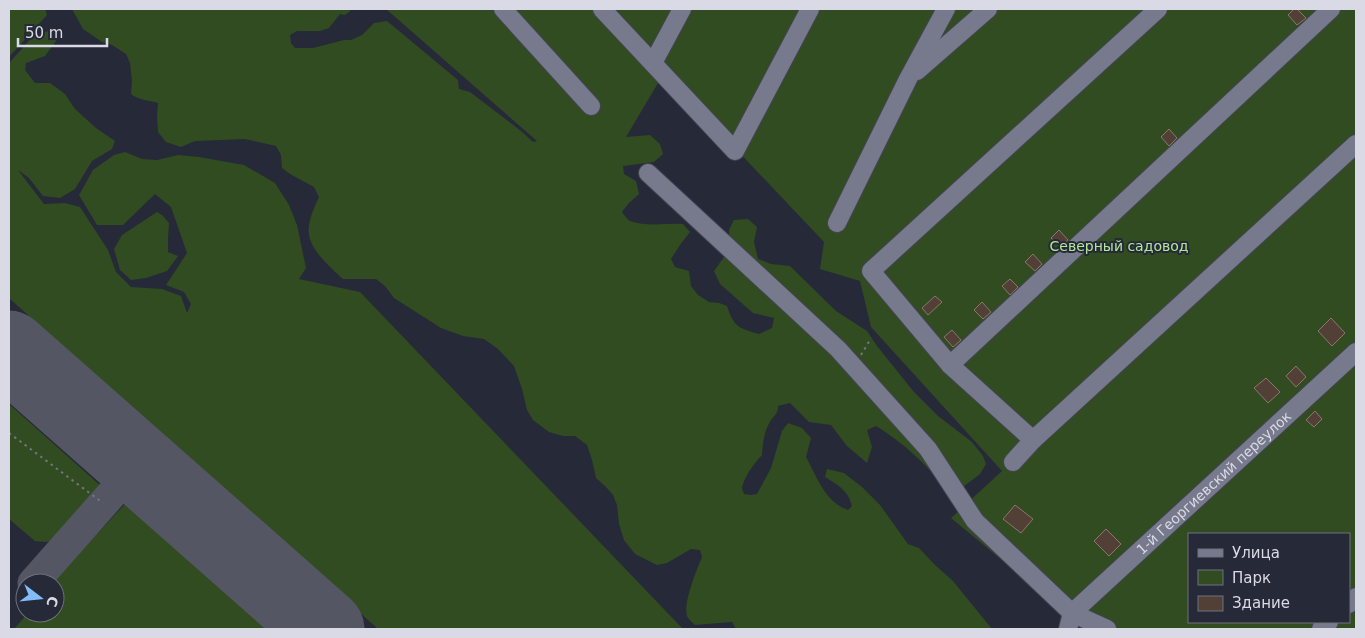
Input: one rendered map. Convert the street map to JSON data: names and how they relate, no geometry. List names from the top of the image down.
{
  "streets": {
    "street": ["1-й Георгиевский переулок"]
  },
  "parks": ["Северный садовод"],
  "legend": ["Улица", "Парк", "Здание"],
  "scale_bar": "50 m",
  "north": "right"
}
